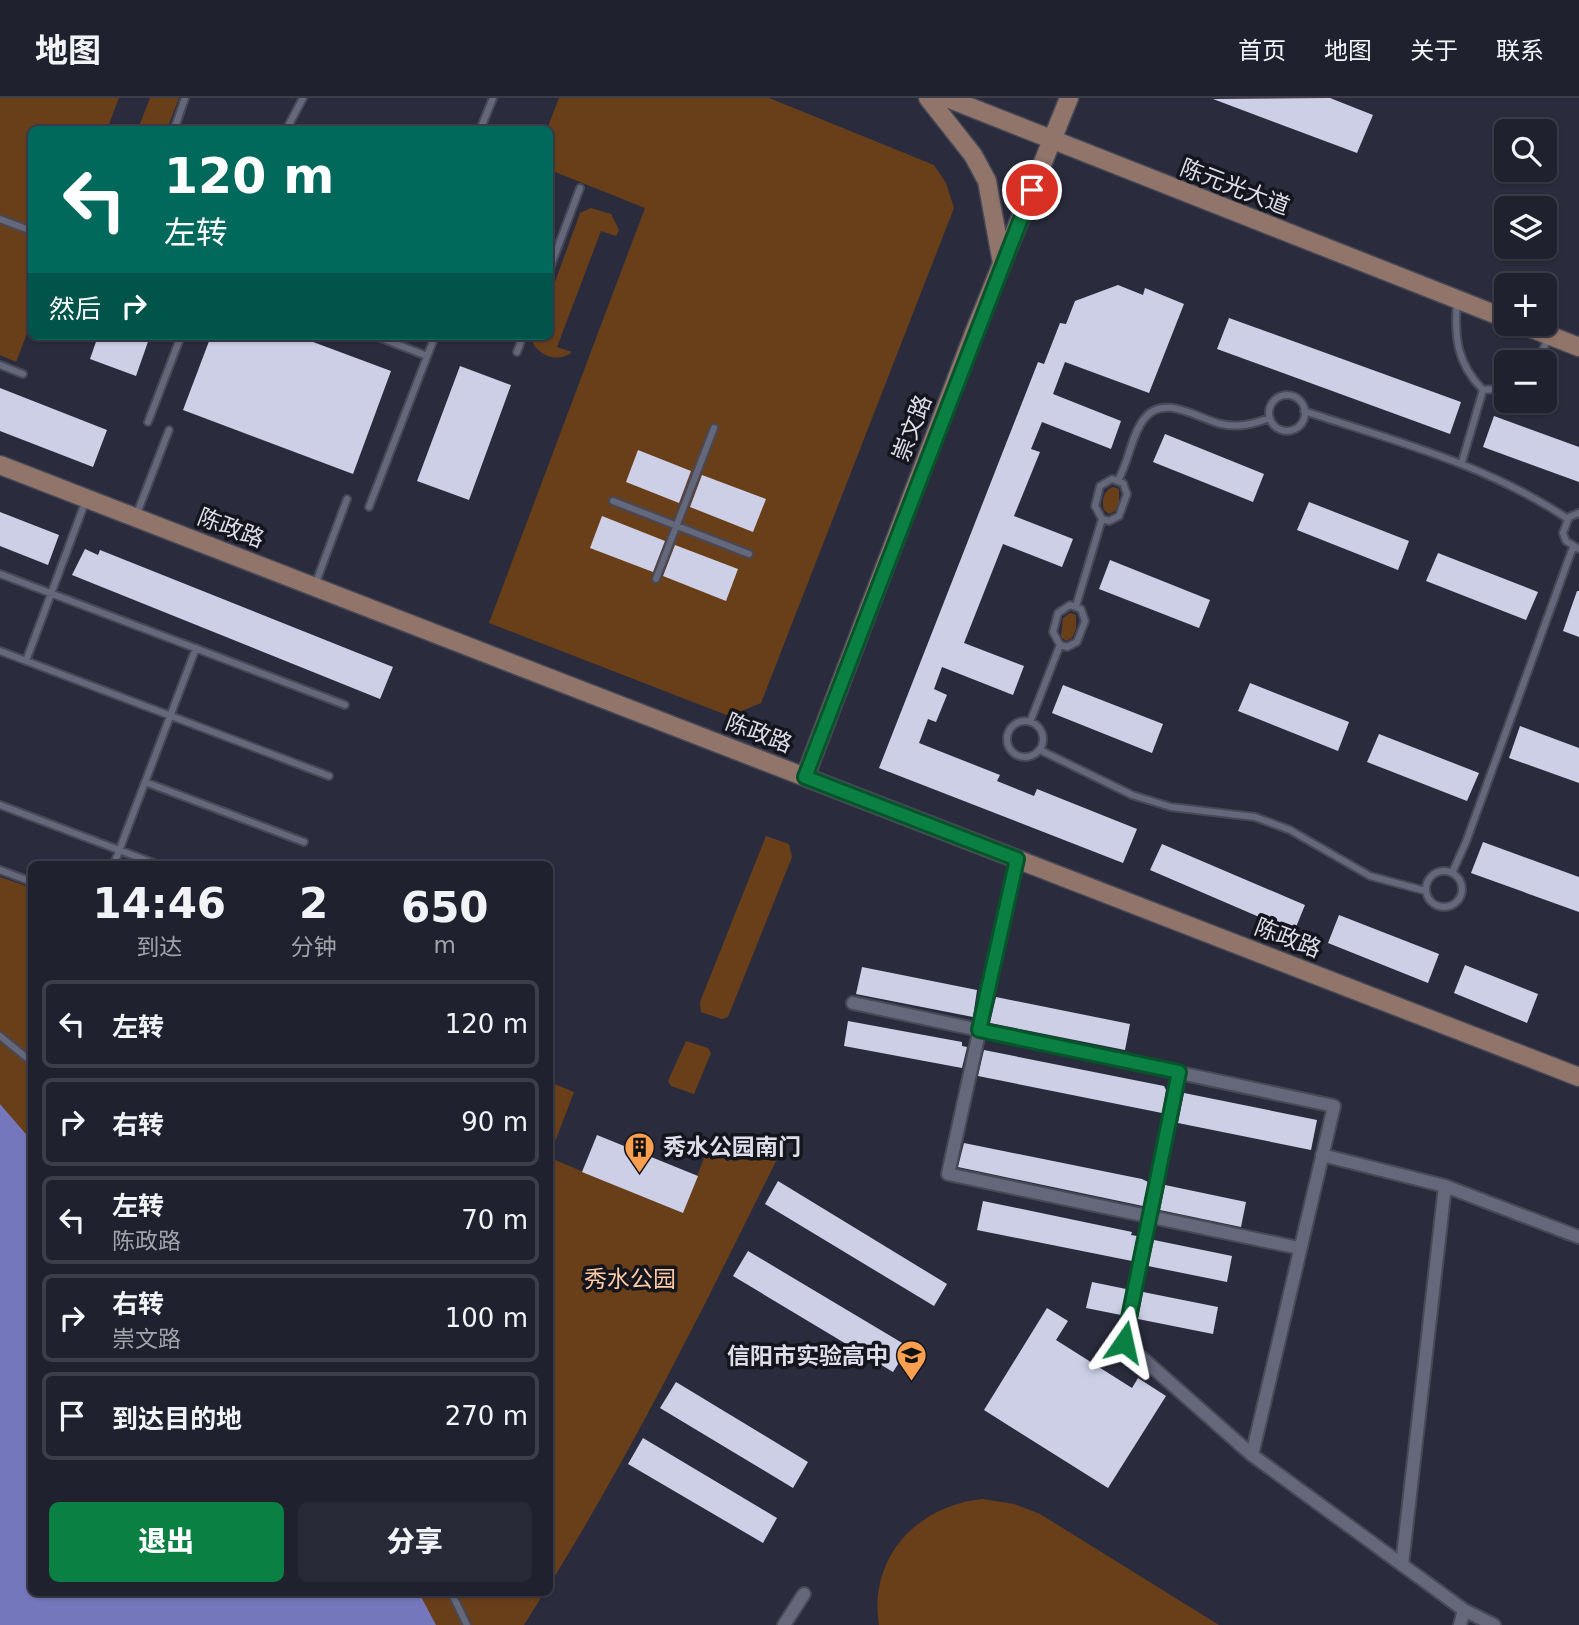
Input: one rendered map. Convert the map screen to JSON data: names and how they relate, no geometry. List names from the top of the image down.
{
  "streets": {
    "street": ["陈元光大道", "崇文路", "陈政路"]
  },
  "crossings": [
    ["陈元光大道", "崇文路"],
    ["崇文路", "陈政路"]
  ],
  "parks": ["秀水公园"],
  "places": {
    "building": ["秀水公园南门"],
    "school or university": ["信阳市实验高中"]
  },
  "page": {
    "header": "地图",
    "nav": [
      "首页",
      "地图",
      "关于",
      "联系"
    ],
    "map_buttons": ["+", "−"],
    "turn": ["120 m", "左转"],
    "then": "然后",
    "eta": [
      "14:46",
      "到达",
      "2",
      "分钟",
      "650",
      "m"
    ],
    "list": [
      {
        "name": "左转",
        "value": "120 m"
      },
      {
        "name": "右转",
        "value": "90 m"
      },
      {
        "name": "左转",
        "note": "陈政路",
        "value": "70 m"
      },
      {
        "name": "右转",
        "note": "崇文路",
        "value": "100 m"
      },
      {
        "name": "到达目的地",
        "value": "270 m"
      }
    ],
    "buttons": ["退出", "分享"]
  }
}
